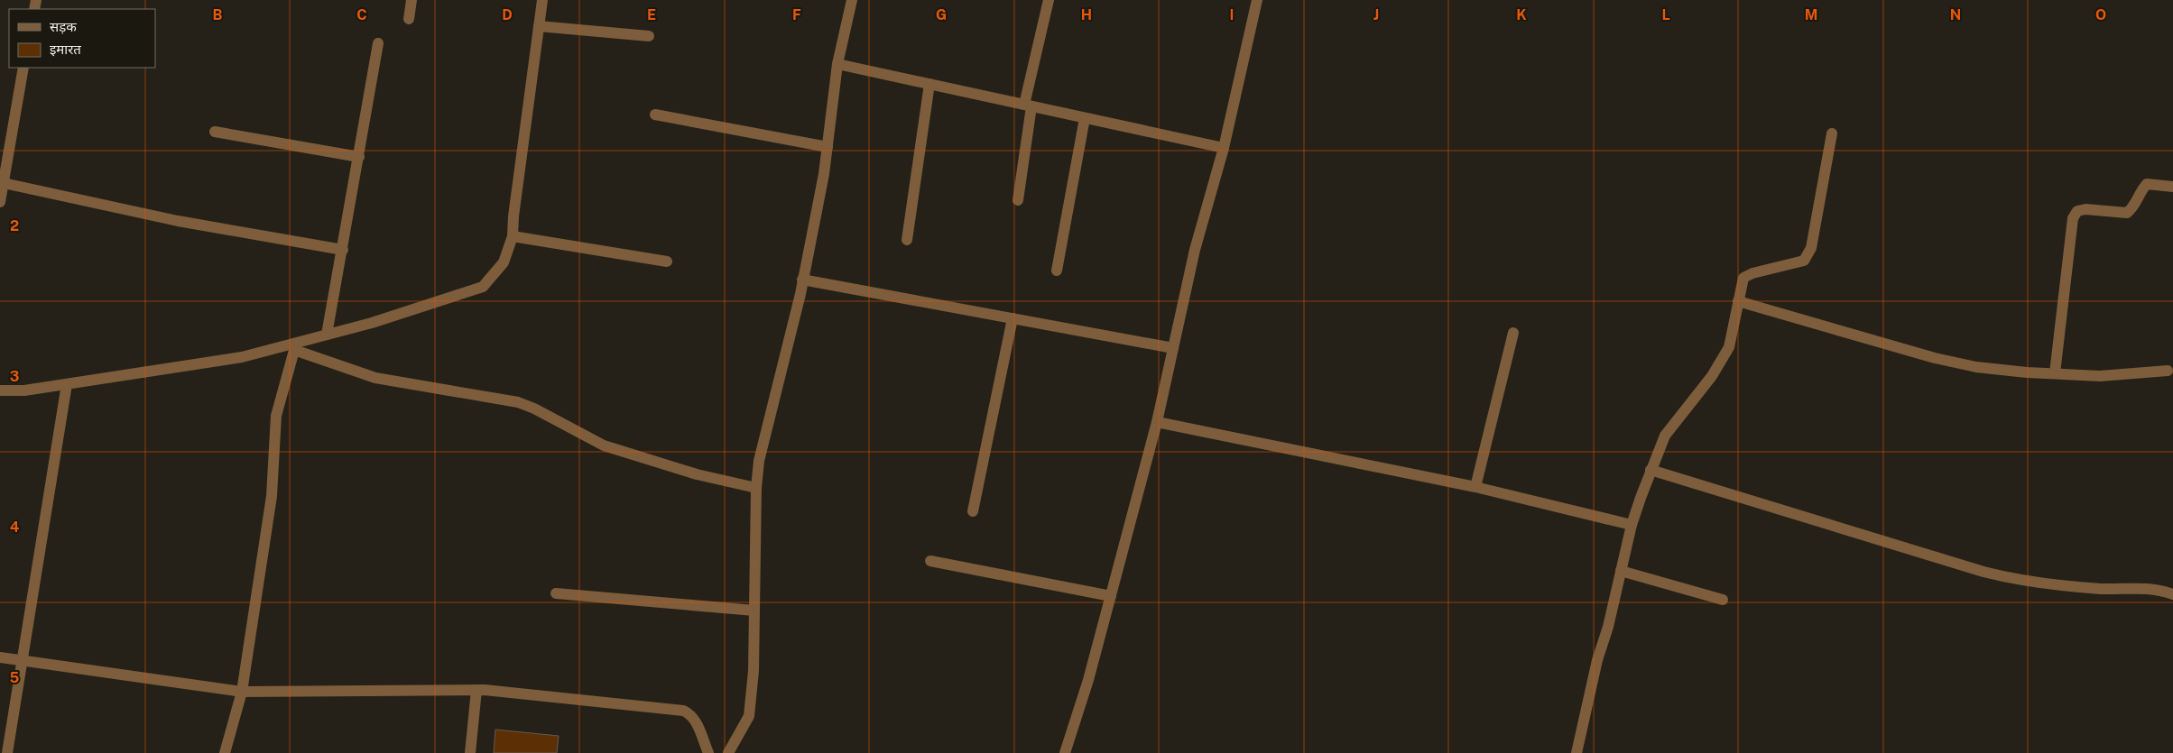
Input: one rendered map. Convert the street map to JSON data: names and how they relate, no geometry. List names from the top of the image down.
{
  "legend": ["सड़क", "इमारत"],
  "grid": {
    "columns": [
      "B",
      "C",
      "D",
      "E",
      "F",
      "G",
      "H",
      "I",
      "J",
      "K",
      "L",
      "M",
      "N",
      "O"
    ],
    "rows": [
      "2",
      "3",
      "4",
      "5"
    ]
  }
}
